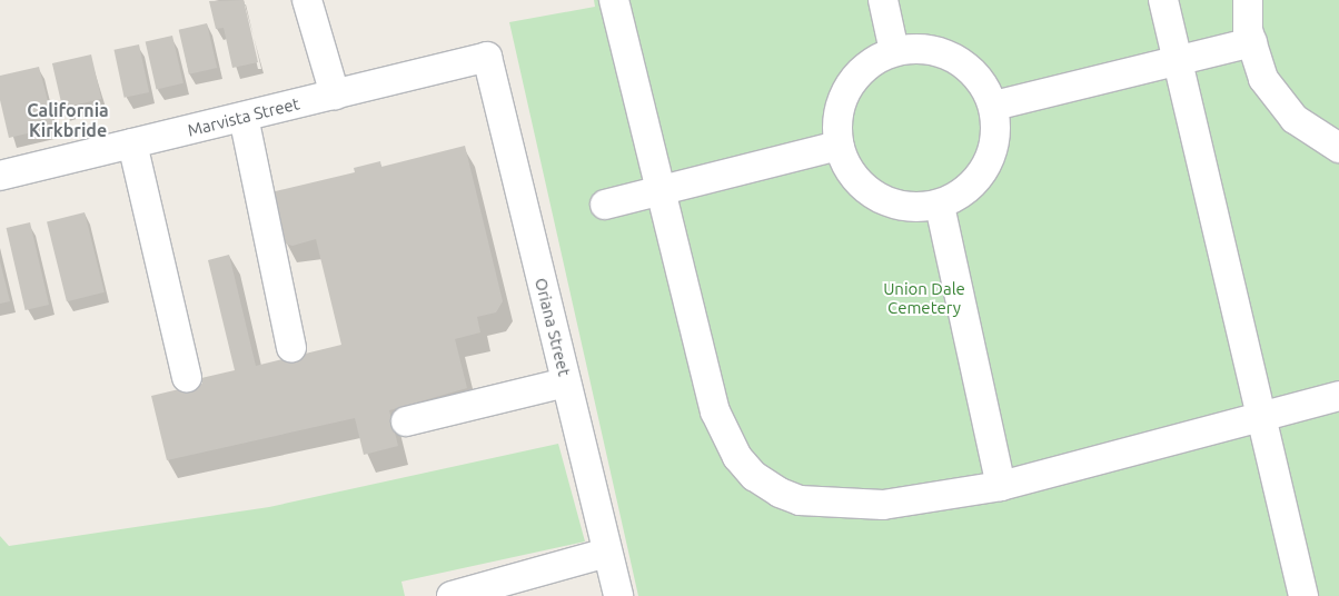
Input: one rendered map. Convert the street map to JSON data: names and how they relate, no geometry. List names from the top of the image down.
{
  "streets": {
    "street": ["Marvista Street", "Oriana Street"]
  },
  "crossings": [
    ["Marvista Street", "Oriana Street"]
  ],
  "districts": ["California Kirkbride"],
  "parks": ["Union Dale Cemetery"]
}
